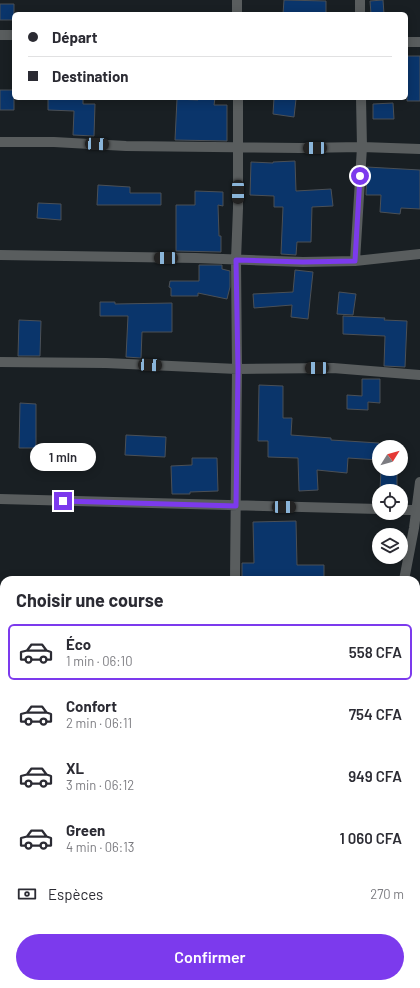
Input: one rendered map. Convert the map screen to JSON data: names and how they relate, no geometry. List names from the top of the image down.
{
  "north": "top right",
  "page": {
    "banner": ["Départ", "Destination"],
    "bubble": "1 min",
    "heading": "Choisir une course",
    "list": [
      {
        "name": "Éco",
        "note": "1 min · 06:10",
        "value": "558 CFA"
      },
      {
        "name": "Confort",
        "note": "2 min · 06:11",
        "value": "754 CFA"
      },
      {
        "name": "XL",
        "note": "3 min · 06:12",
        "value": "949 CFA"
      },
      {
        "name": "Green",
        "note": "4 min · 06:13",
        "value": "1 060 CFA"
      }
    ],
    "pay": ["Espèces", "270 m"],
    "buttons": "Confirmer"
  }
}
